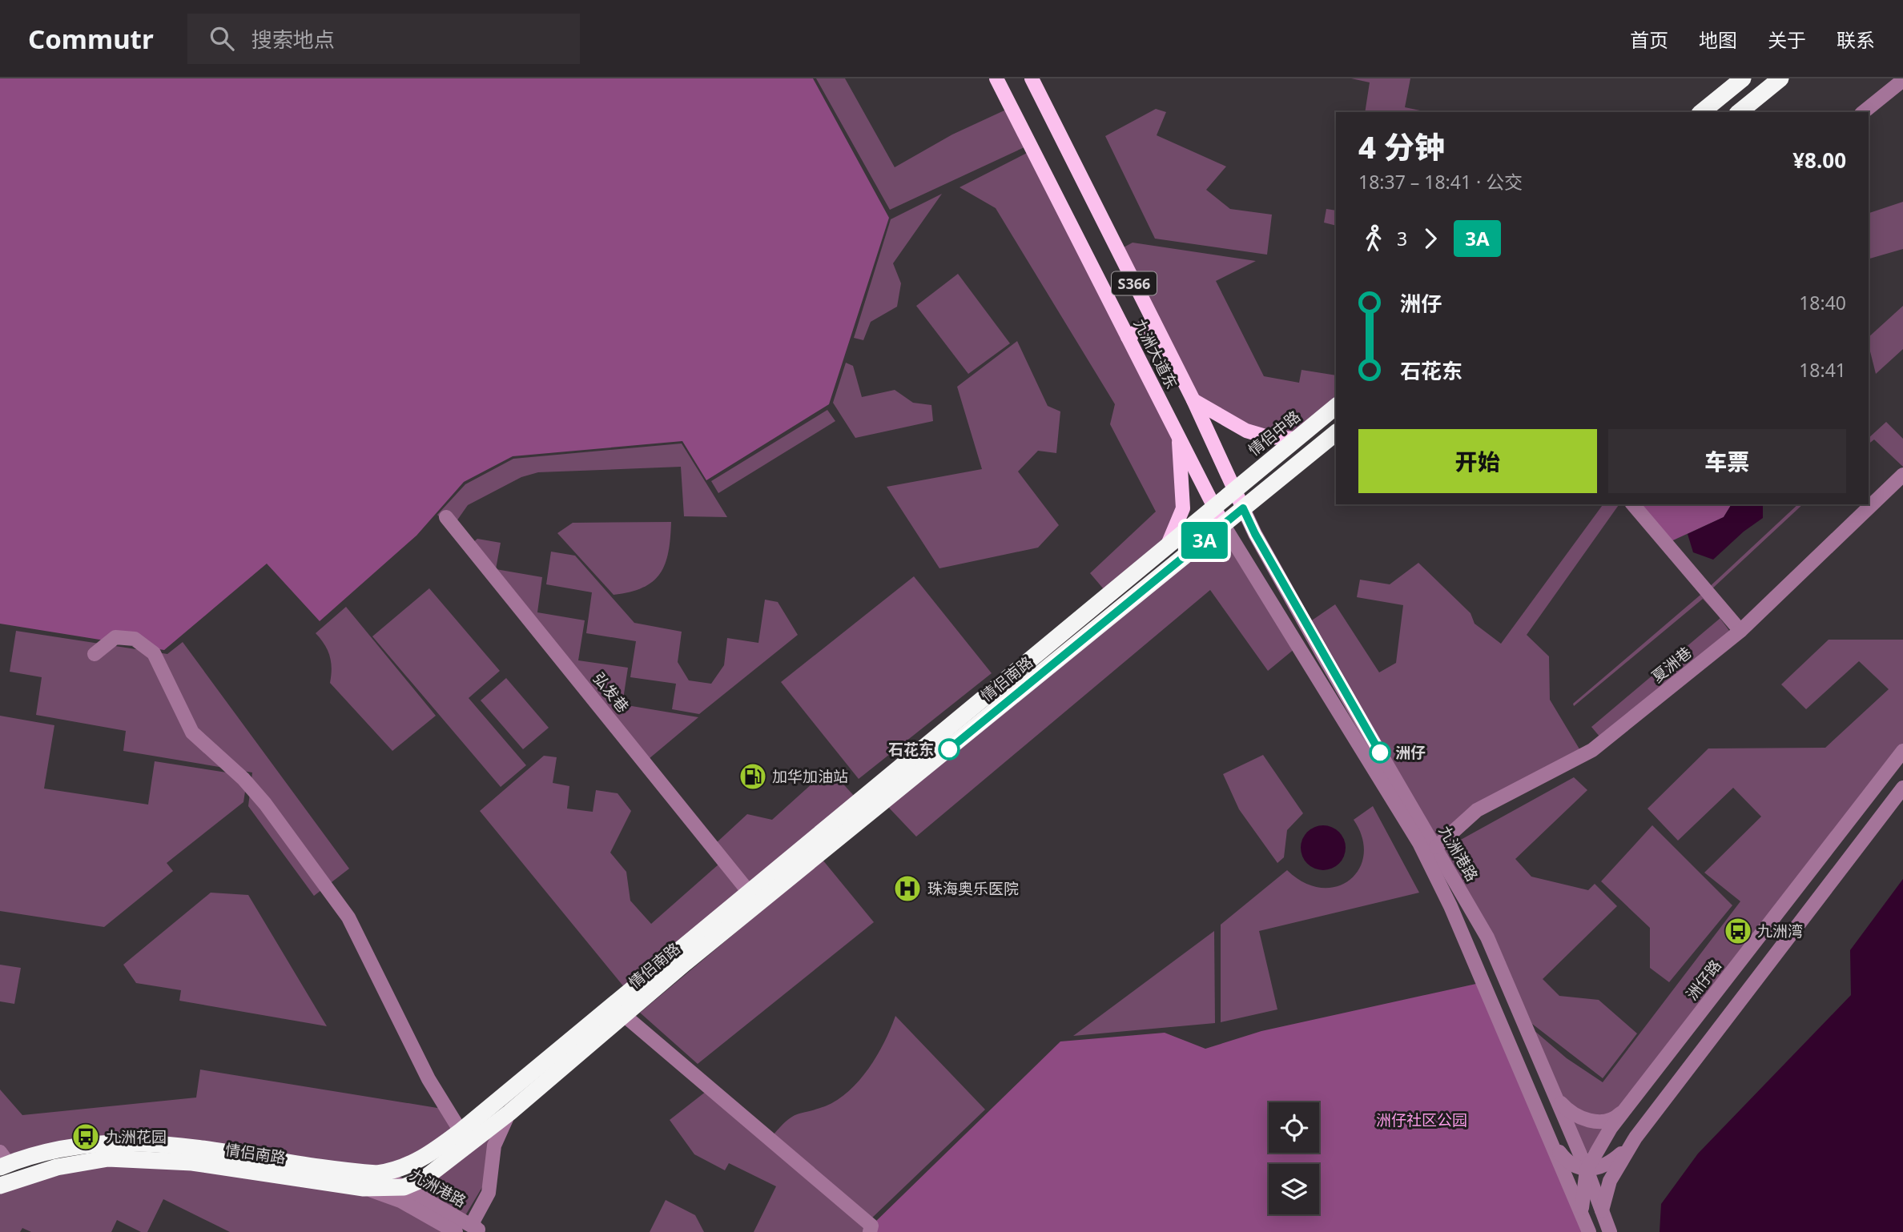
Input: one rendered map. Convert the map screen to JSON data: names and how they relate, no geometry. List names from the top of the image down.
{
  "streets": {
    "highway": ["情侣中路", "情侣南路"],
    "main road": ["S366", "九洲大道东"],
    "street": [
      "夏洲巷",
      "弘发巷",
      "九洲港路",
      "洲仔路"
    ]
  },
  "crossings": [
    ["九洲大道东", "情侣中路"],
    ["九洲大道东", "情侣南路"],
    ["九洲大道东", "九洲港路"],
    ["情侣中路", "情侣南路"],
    ["夏洲巷", "九洲港路"],
    ["情侣南路", "弘发巷"],
    ["情侣南路", "九洲港路"],
    ["九洲港路", "洲仔路"]
  ],
  "parks": ["洲仔社区公园"],
  "places": {
    "other": ["石花东", "洲仔"],
    "fuel station": ["加华加油站"],
    "hospital": ["珠海奥乐医院"],
    "bus stop": ["九洲湾", "九洲花园"]
  },
  "lines": ["bus line 3A"],
  "page": {
    "header": "Commutr",
    "search": "搜索地点",
    "nav": [
      "首页",
      "地图",
      "关于",
      "联系"
    ],
    "on_map": "3A",
    "heading": ["4 分钟", "18:37 – 18:41 · 公交", "¥8.00"],
    "legs": ["3", "3A"],
    "list": [
      {
        "name": "洲仔",
        "value": "18:40"
      },
      {
        "name": "石花东",
        "value": "18:41"
      }
    ],
    "buttons": ["开始", "车票"]
  }
}
